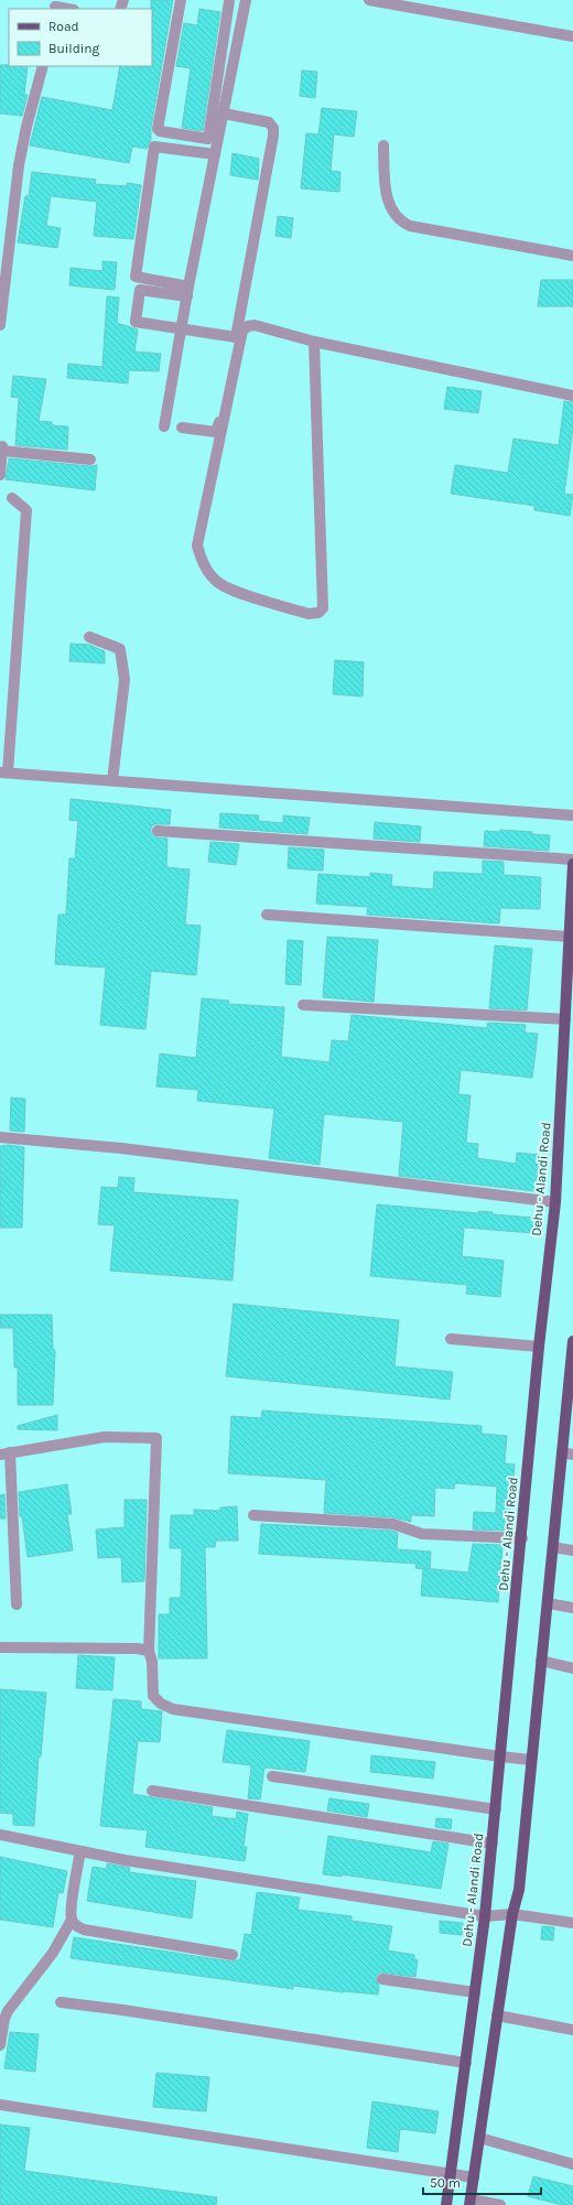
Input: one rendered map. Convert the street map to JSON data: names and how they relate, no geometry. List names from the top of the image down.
{
  "streets": {
    "main road": ["Dehu - Alandi Road"]
  },
  "legend": ["Road", "Building"],
  "scale_bar": "50 m"
}
